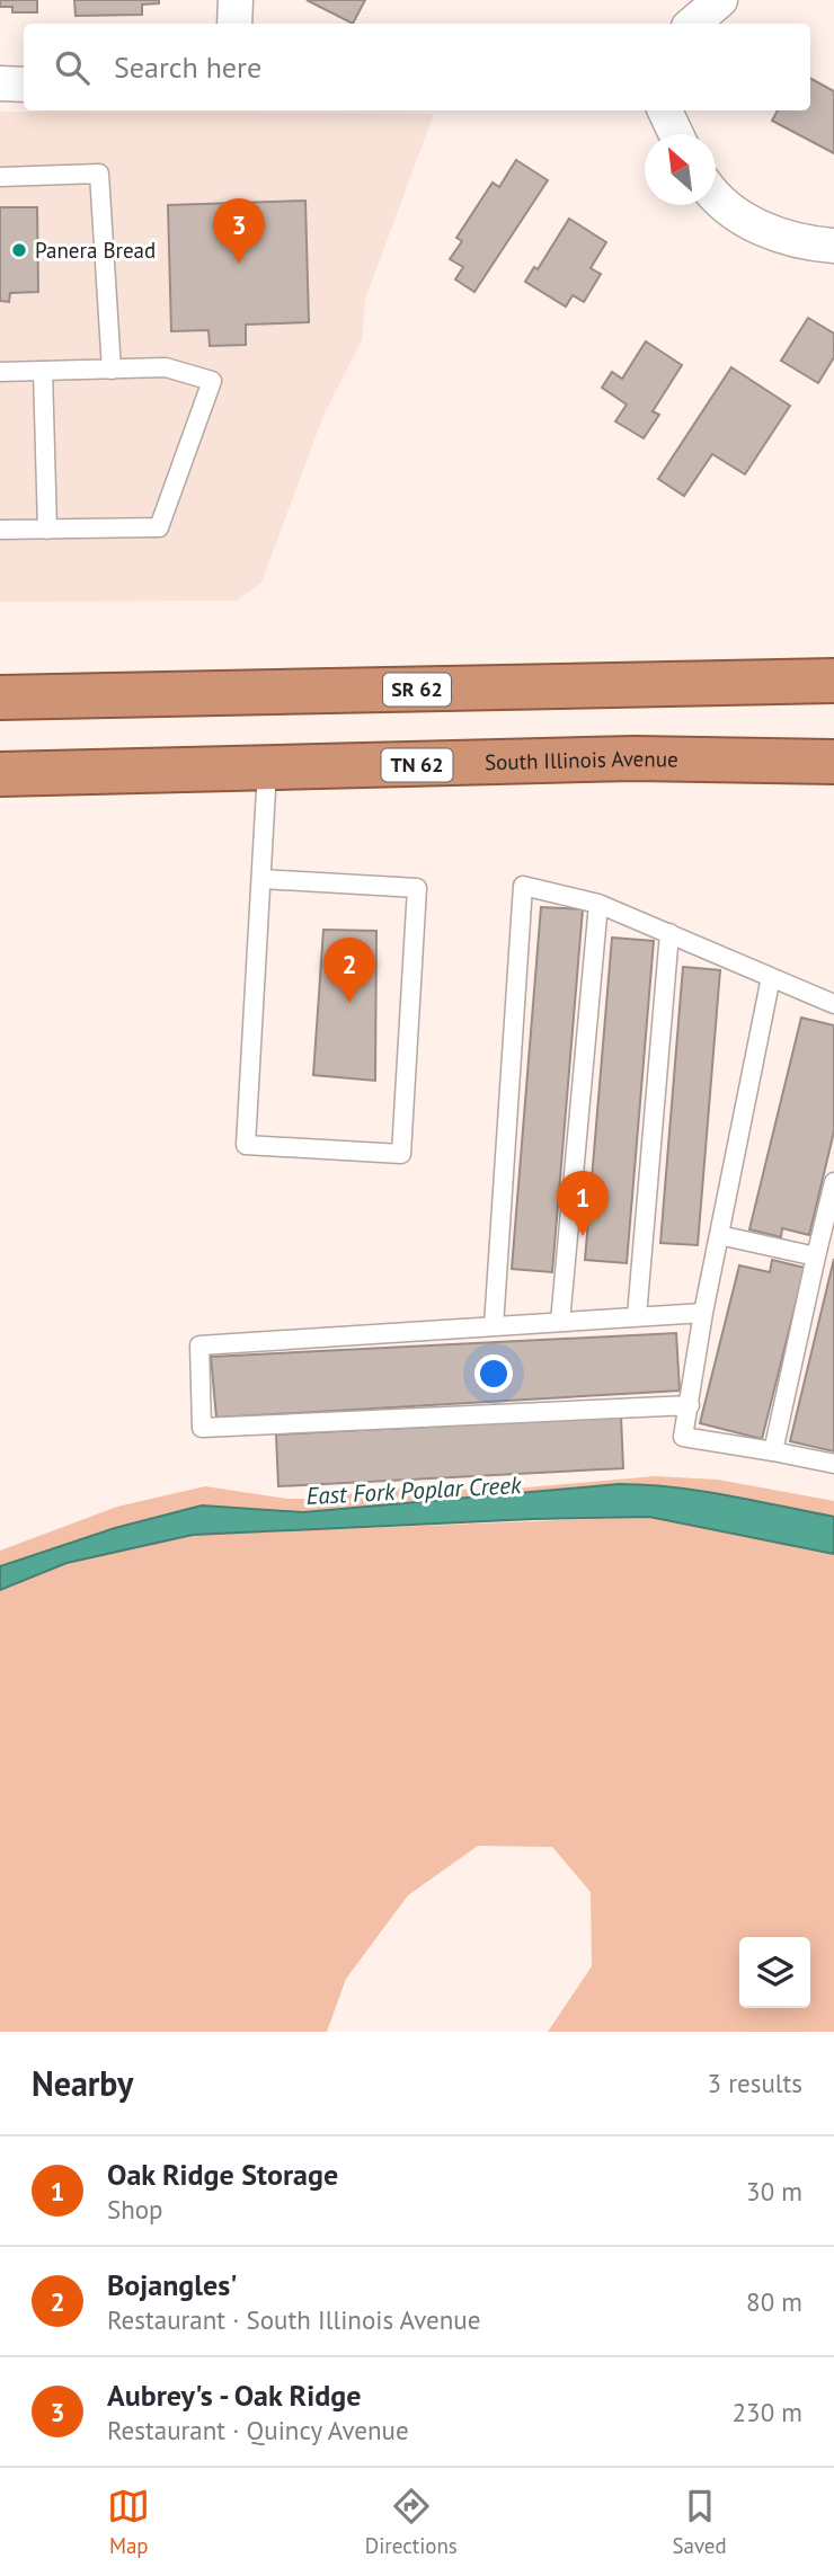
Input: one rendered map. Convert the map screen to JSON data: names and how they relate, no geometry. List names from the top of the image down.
{
  "streets": {
    "highway": ["SR 62", "South Illinois Avenue", "TN 62"]
  },
  "water": ["East Fork Poplar Creek"],
  "places": ["Panera Bread"],
  "north": "top left",
  "page": {
    "search": "Search here",
    "pins": ["3", "2", "1"],
    "heading": ["Nearby", "3 results"],
    "list": [
      {
        "mark": "1",
        "name": "Oak Ridge Storage",
        "note": "Shop",
        "value": "30 m"
      },
      {
        "mark": "2",
        "name": "Bojangles'",
        "note": "Restaurant · South Illinois Avenue",
        "value": "80 m"
      },
      {
        "mark": "3",
        "name": "Aubrey's - Oak Ridge",
        "note": "Restaurant · Quincy Avenue",
        "value": "230 m"
      }
    ],
    "nav": ["Map", "Directions", "Saved"]
  }
}
